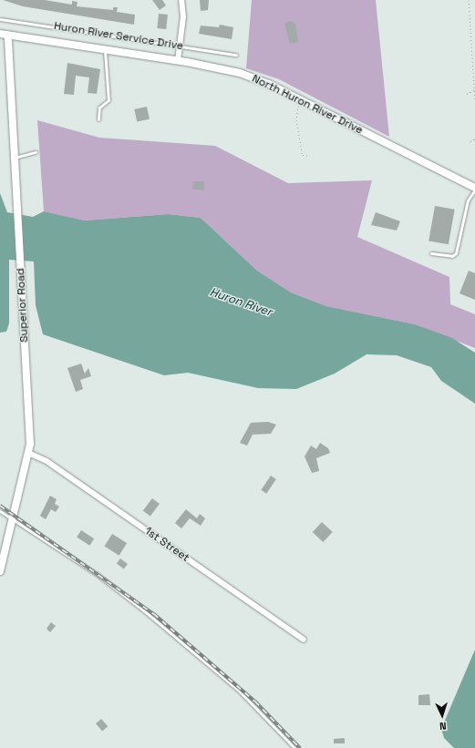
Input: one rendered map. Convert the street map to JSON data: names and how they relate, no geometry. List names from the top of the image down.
{
  "streets": {
    "main road": ["North Huron River Drive", "Superior Road"],
    "street": ["1st Street"],
    "lane": ["Huron River Service Drive"]
  },
  "crossings": [
    ["North Huron River Drive", "Superior Road"],
    ["Superior Road", "1st Street"]
  ],
  "water": ["Huron River"],
  "north": "bottom"
}
